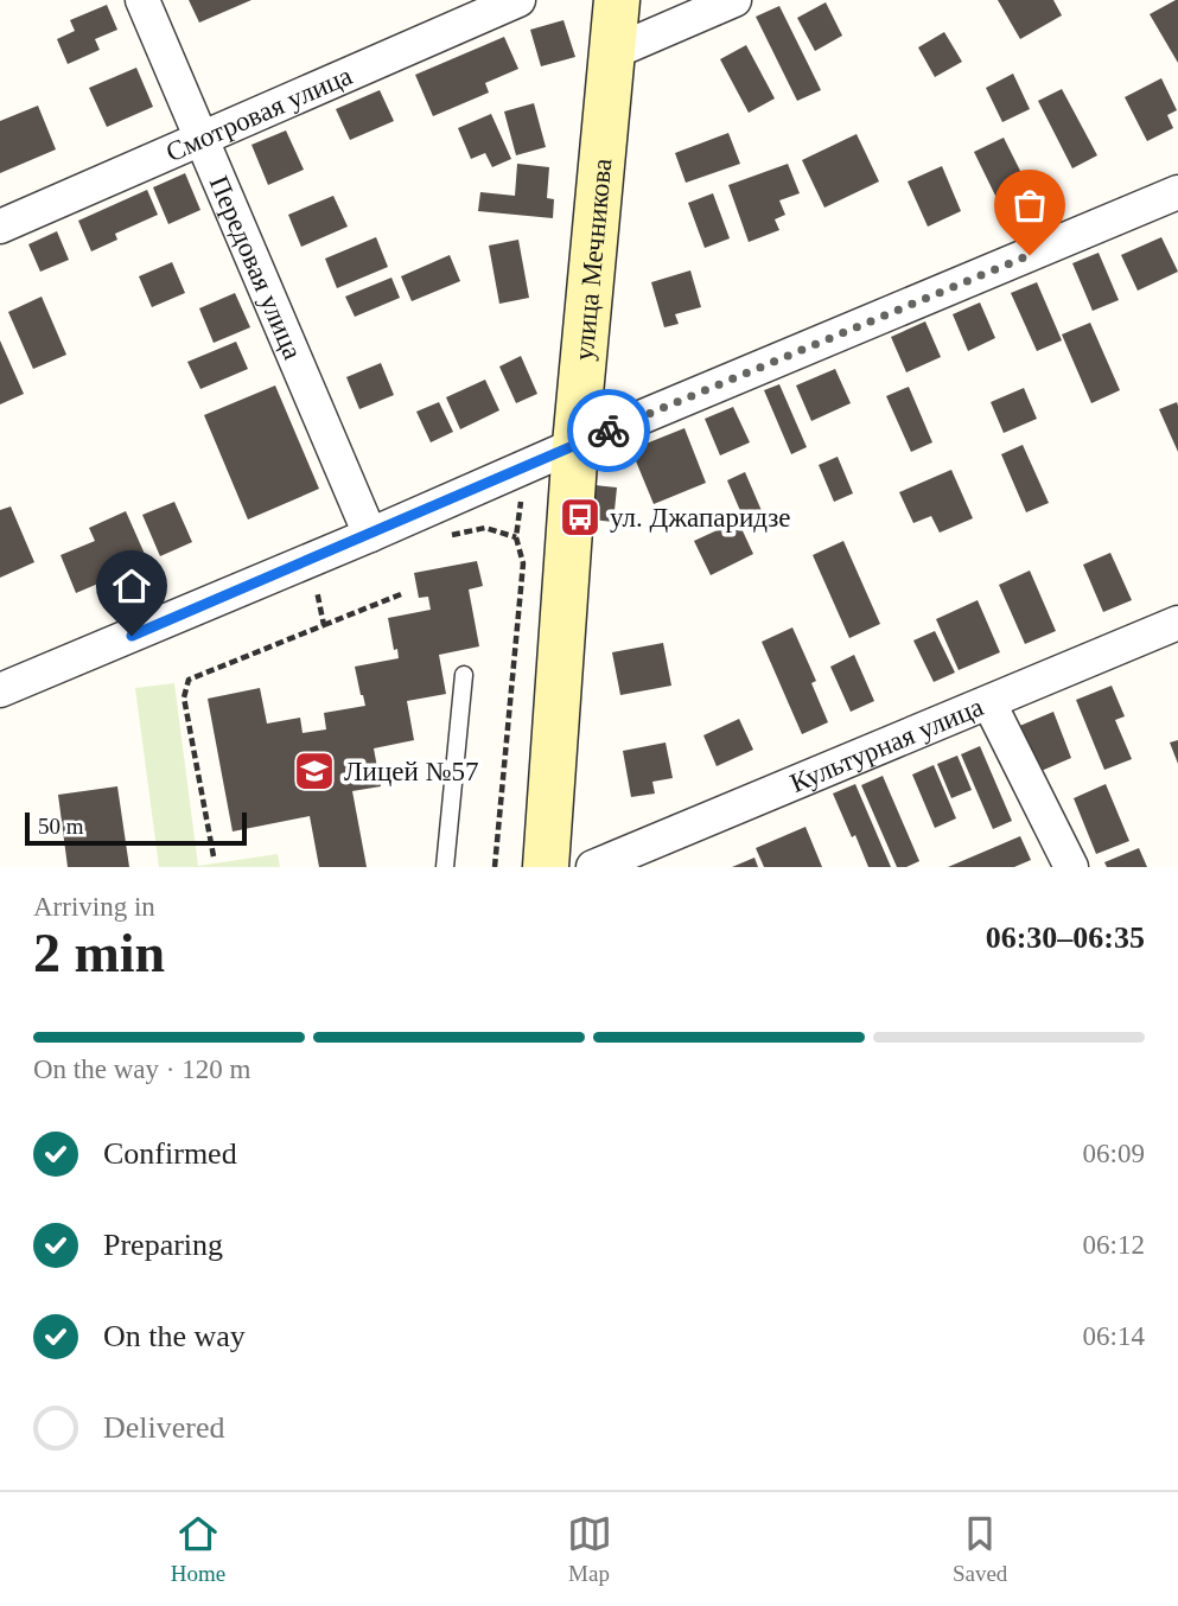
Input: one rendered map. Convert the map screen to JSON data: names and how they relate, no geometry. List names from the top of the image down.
{
  "streets": {
    "main road": ["улица Мечникова"],
    "street": ["Смотровая улица", "Передовая улица", "Культурная улица"]
  },
  "crossings": [
    ["Смотровая улица", "Передовая улица"]
  ],
  "places": {
    "bus stop": ["ул. Джапаридзе"],
    "school or university": ["Лицей №57"]
  },
  "scale_bar": "50 m",
  "page": {
    "scale": "50 m",
    "heading": ["2 min", "Arriving in", "06:30–06:35"],
    "bar": "On the way · 120 m",
    "list": [
      ["Confirmed", "06:09"],
      ["Preparing", "06:12"],
      ["On the way", "06:14"],
      "Delivered"
    ],
    "tabs": ["Home", "Map", "Saved"]
  }
}
